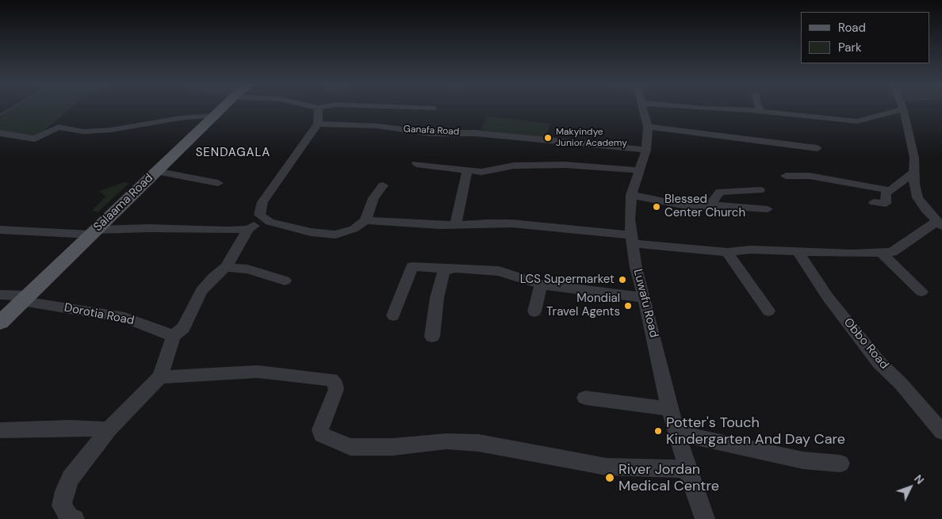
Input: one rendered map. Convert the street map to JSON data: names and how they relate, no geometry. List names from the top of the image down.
{
  "streets": {
    "main road": ["Salaama Road"],
    "street": [
      "Ganafa Road",
      "Luwafu Road",
      "Dorotia Road",
      "Obbo Road"
    ]
  },
  "crossings": [
    ["Ganafa Road", "Luwafu Road"],
    ["Salaama Road", "Dorotia Road"]
  ],
  "districts": ["SENDAGALA"],
  "places": [
    "Makyindye Junior Academy",
    "Blessed Center Church",
    "LCS Supermarket",
    "Mondial Travel Agents",
    "Potter's Touch Kindergarten And Day Care",
    "River Jordan Medical Centre"
  ],
  "legend": ["Road", "Park"],
  "north": "top right"
}
